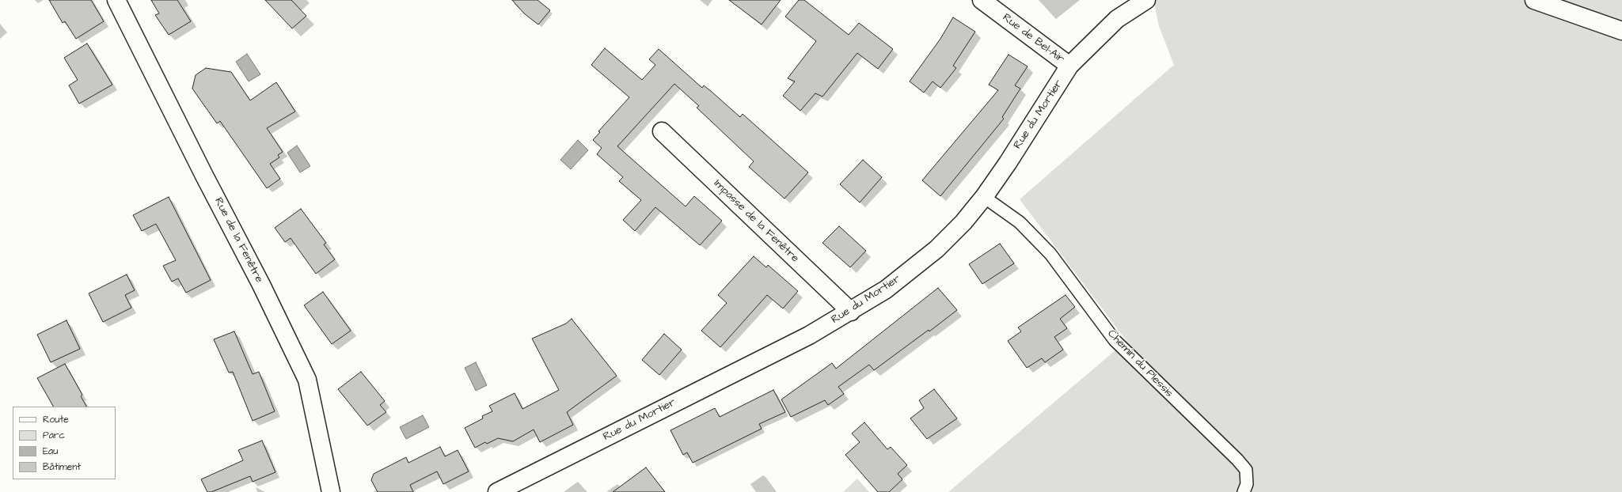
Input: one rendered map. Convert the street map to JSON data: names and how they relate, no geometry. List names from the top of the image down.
{
  "streets": {
    "street": [
      "Rue de Bel-Air",
      "Rue du Mortier",
      "Impasse de la Fenêtre",
      "Rue de la Fenêtre"
    ],
    "lane": ["Chemin du Plessis"]
  },
  "crossings": [
    ["Rue de Bel-Air", "Rue du Mortier"],
    ["Rue du Mortier", "Impasse de la Fenêtre"],
    ["Rue du Mortier", "Chemin du Plessis"]
  ],
  "legend": [
    "Route",
    "Parc",
    "Eau",
    "Bâtiment"
  ]
}
